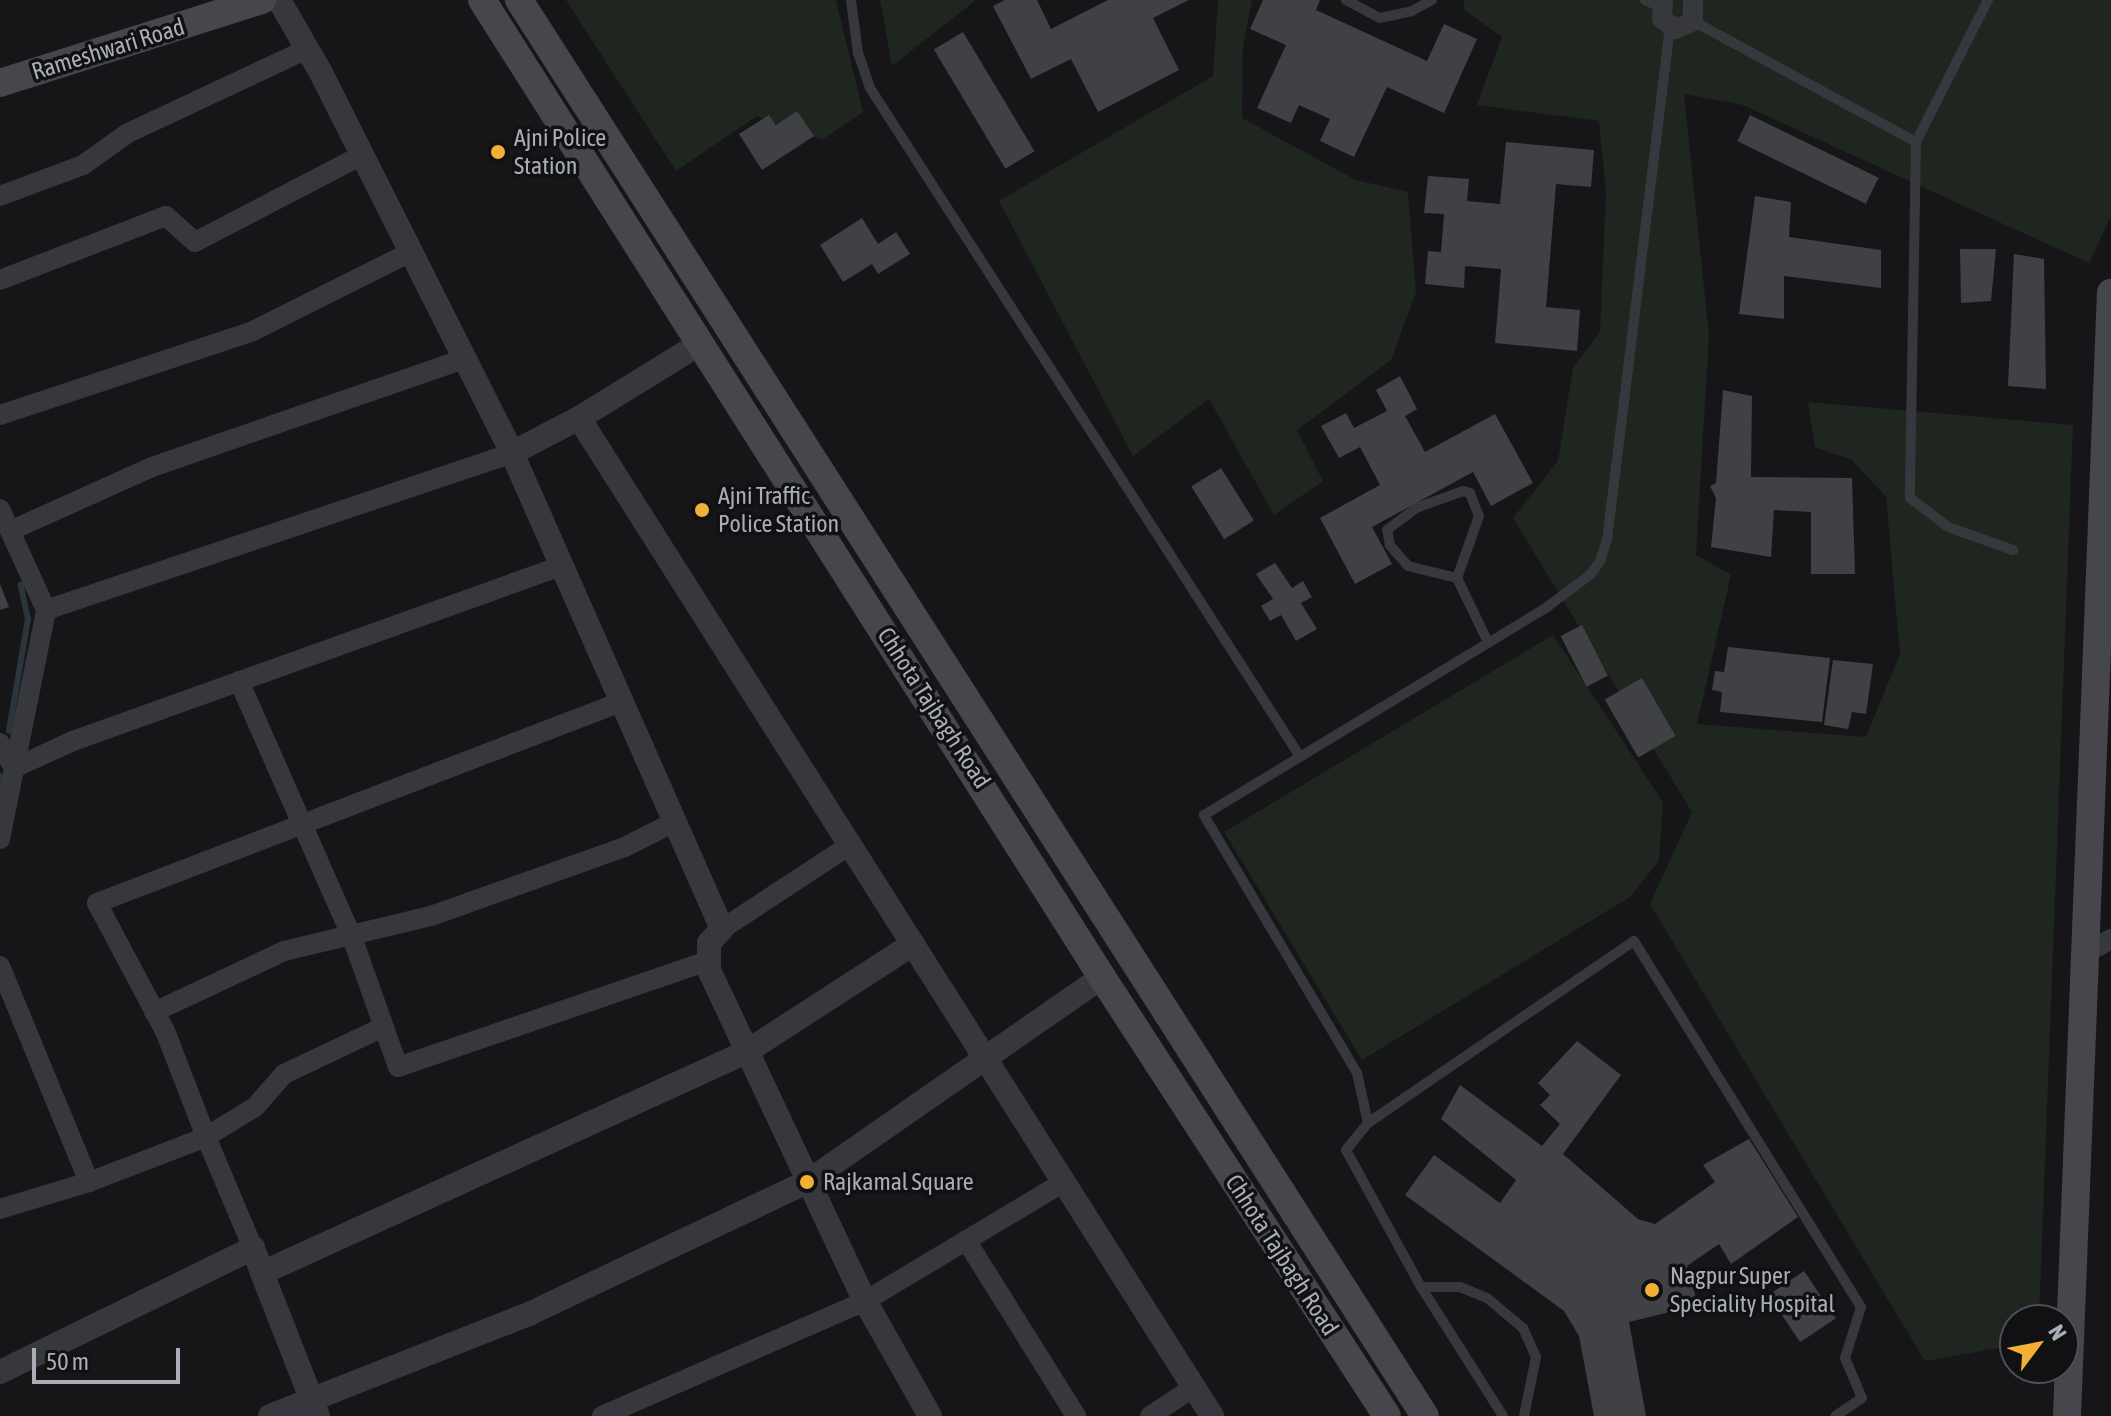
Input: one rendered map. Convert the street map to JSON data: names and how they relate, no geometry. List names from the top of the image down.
{
  "streets": {
    "main road": ["Rameshwari Road", "Chhota Tajbagh Road"]
  },
  "places": [
    "Ajni Police Station",
    "Ajni Traffic Police Station",
    "Rajkamal Square",
    "Nagpur Super Speciality Hospital"
  ],
  "scale_bar": "50 m",
  "north": "top right"
}
